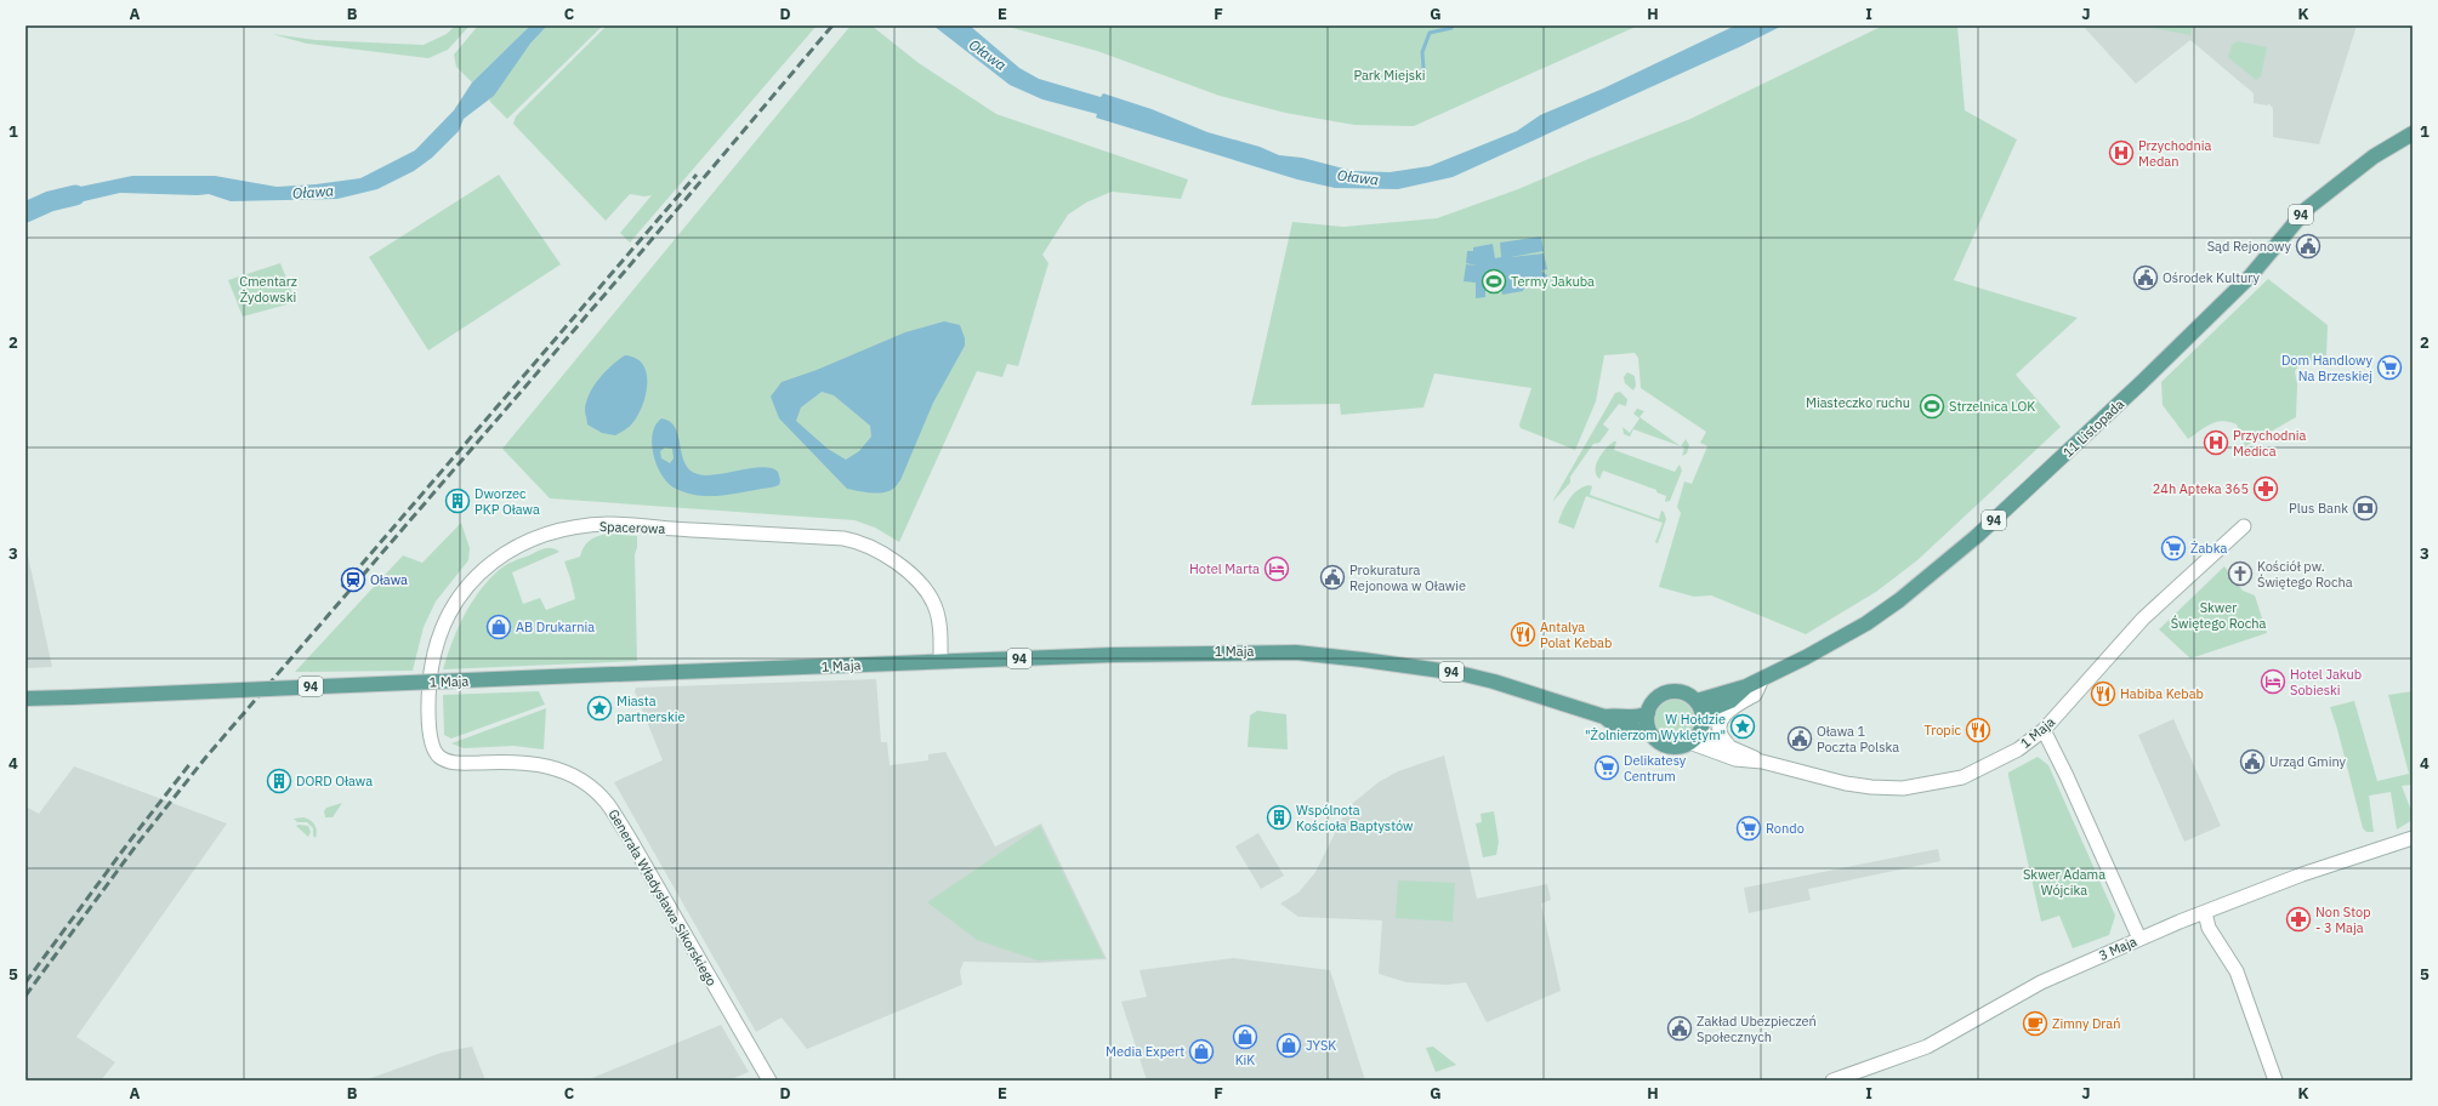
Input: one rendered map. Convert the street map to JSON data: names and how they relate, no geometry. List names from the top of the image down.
{
  "streets": {
    "main road": ["94", "11 Listopada", "1 Maja"],
    "street": ["Spacerowa", "Generała Władysława Sikorskiego", "3 Maja"]
  },
  "crossings": [
    ["94", "11 Listopada"],
    ["94", "1 Maja"],
    ["11 Listopada", "1 Maja"],
    ["Spacerowa", "1 Maja"],
    ["Spacerowa", "Generała Władysława Sikorskiego"]
  ],
  "water": ["Oława"],
  "parks": [
    "Park Miejski",
    "Cmentarz Żydowski",
    "Miasteczko ruchu",
    "Skwer Świętego Rocha",
    "Skwer Adama Wójcika"
  ],
  "places": {
    "hospital": ["Przychodnia Medan", "Przychodnia Medica"],
    "public building": [
      "Sąd Rejonowy",
      "Ośrodek Kultury",
      "Prokuratura Rejonowa w Oławie",
      "Oława 1 Poczta Polska",
      "Urząd Gminy",
      "Zakład Ubezpieczeń Społecznych"
    ],
    "sports": ["Termy Jakuba", "Strzelnica LOK"],
    "supermarket": [
      "Dom Handlowy Na Brzeskiej",
      "Żabka",
      "Delikatesy Centrum",
      "Rondo"
    ],
    "pharmacy": ["24h Apteka 365", "Non Stop - 3 Maja"],
    "building": ["Dworzec PKP Oława", "DORD Oława", "Wspólnota Kościoła Baptystów"],
    "bank": ["Plus Bank"],
    "hotel": ["Hotel Marta", "Hotel Jakub Sobieski"],
    "church": ["Kościół pw. Świętego Rocha"],
    "station": ["Oława"],
    "shop": [
      "AB Drukarnia",
      "KiK",
      "JYSK",
      "Media Expert"
    ],
    "restaurant": ["Antalya Polat Kebab", "Habiba Kebab", "Tropic"],
    "place": ["Miasta partnerskie", "W Hołdzie \"Żolnierzom Wyklętym\""],
    "cafe": ["Zimny Drań"]
  },
  "grid": {
    "columns": [
      "A",
      "B",
      "C",
      "D",
      "E",
      "F",
      "G",
      "H",
      "I",
      "J",
      "K"
    ],
    "rows": [
      "1",
      "2",
      "3",
      "4",
      "5"
    ]
  }
}
